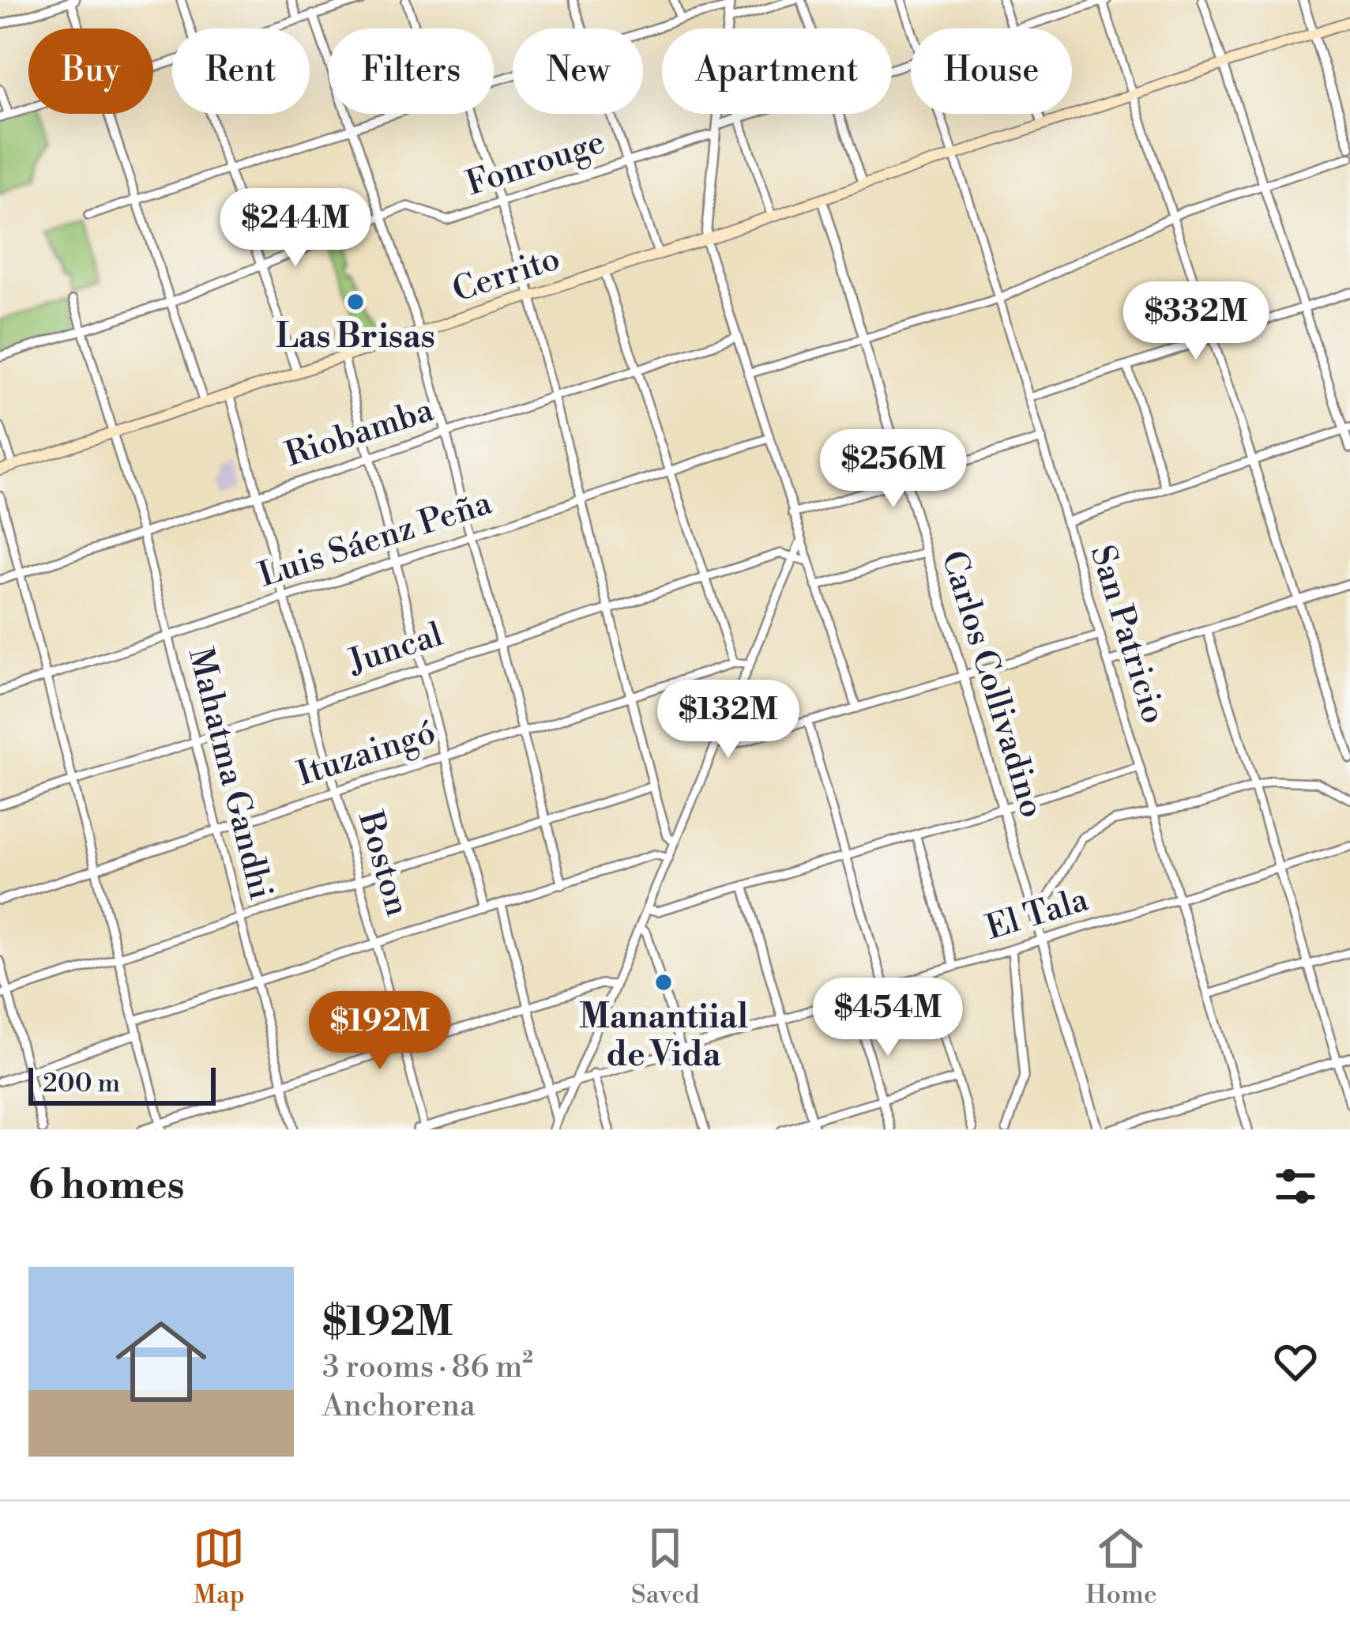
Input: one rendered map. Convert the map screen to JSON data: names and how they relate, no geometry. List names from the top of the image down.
{
  "streets": {
    "main road": ["Cerrito"],
    "street": [
      "Fonrouge",
      "Riobamba",
      "Luis Sáenz Peña",
      "San Patricio",
      "Juncal",
      "Carlos Collivadino",
      "Ituzaingó",
      "Mahatma Gandhi",
      "Boston",
      "El Tala"
    ]
  },
  "crossings": [
    ["Fonrouge", "Mahatma Gandhi"],
    ["Cerrito", "San Patricio"],
    ["Cerrito", "Carlos Collivadino"],
    ["Cerrito", "Mahatma Gandhi"],
    ["Cerrito", "Boston"],
    ["Riobamba", "Mahatma Gandhi"],
    ["Riobamba", "Boston"],
    ["Luis Sáenz Peña", "Mahatma Gandhi"],
    ["Luis Sáenz Peña", "Boston"],
    ["San Patricio", "El Tala"],
    ["Juncal", "Mahatma Gandhi"],
    ["Juncal", "Boston"],
    ["Carlos Collivadino", "El Tala"],
    ["Ituzaingó", "Mahatma Gandhi"],
    ["Ituzaingó", "Boston"],
    ["Boston", "El Tala"]
  ],
  "places": ["Las Brisas", "Manantiial de Vida"],
  "scale_bar": "200 m",
  "page": {
    "chip": [
      "Buy",
      "Rent",
      "Filters",
      "New",
      "Apartment",
      "House"
    ],
    "price": [
      "$244M",
      "$332M",
      "$256M",
      "$132M",
      "$454M",
      "$192M"
    ],
    "scale": "200 m",
    "heading": "6 homes",
    "list": [
      {
        "name": "$192M",
        "note": "3 rooms · 86 m² · Anchorena"
      }
    ],
    "tabs": ["Map", "Saved", "Home"]
  }
}
